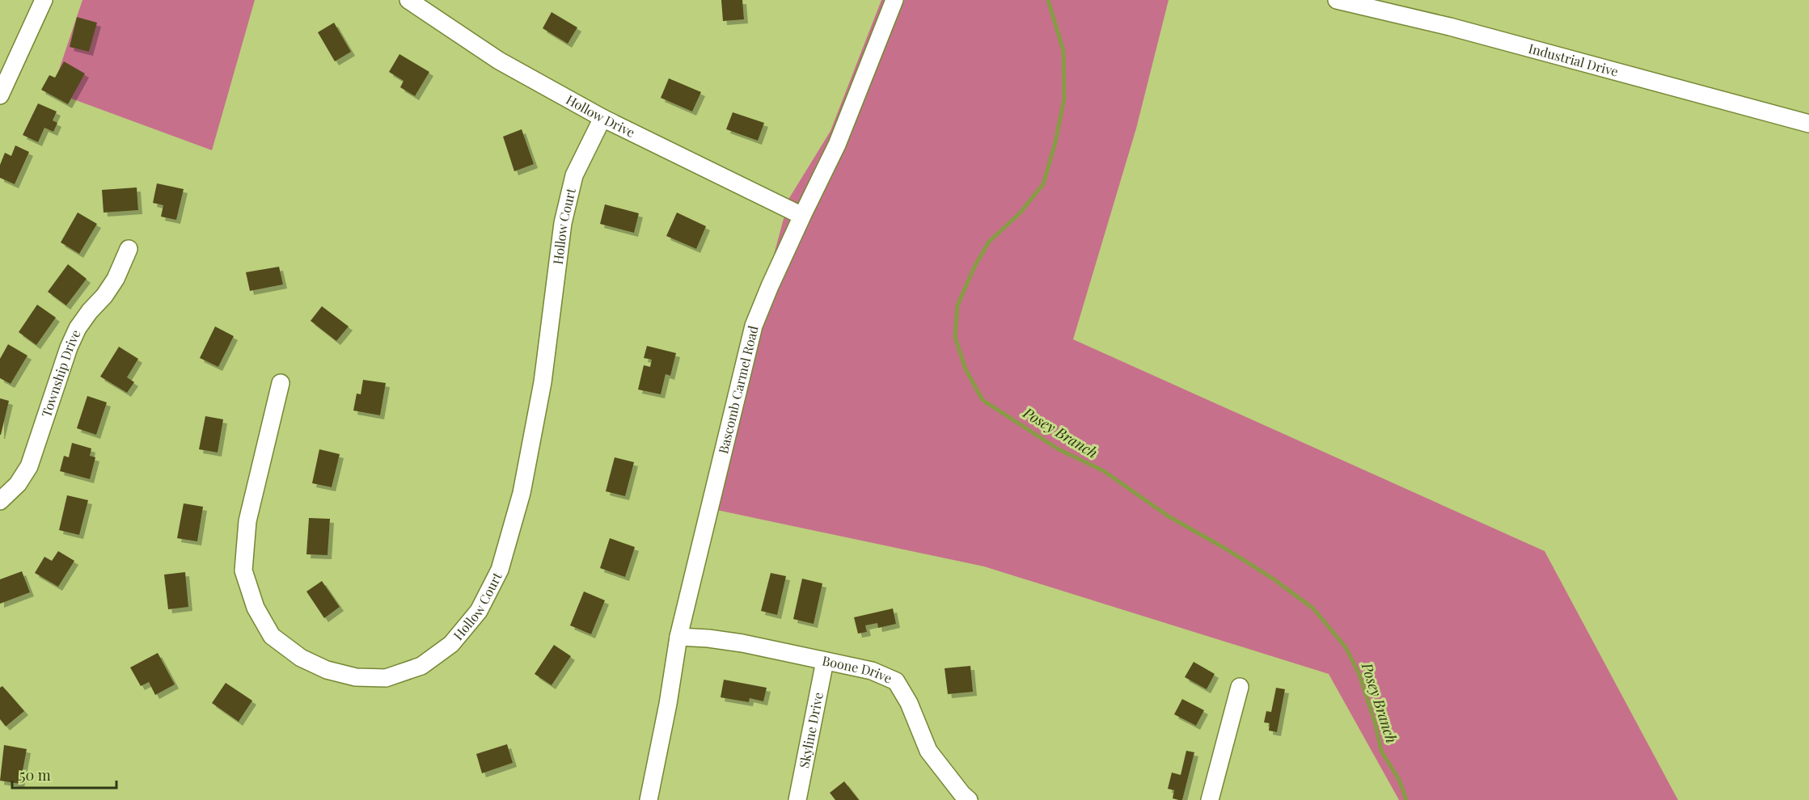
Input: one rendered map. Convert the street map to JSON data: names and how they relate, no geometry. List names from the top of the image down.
{
  "streets": {
    "street": [
      "Industrial Drive",
      "Hollow Drive",
      "Hollow Court",
      "Township Drive",
      "Bascomb Carmel Road",
      "Boone Drive",
      "Skyline Drive"
    ]
  },
  "crossings": [
    ["Hollow Drive", "Hollow Court"],
    ["Hollow Drive", "Bascomb Carmel Road"],
    ["Bascomb Carmel Road", "Boone Drive"],
    ["Boone Drive", "Skyline Drive"]
  ],
  "water": ["Posey Branch"],
  "scale_bar": "50 m"
}
